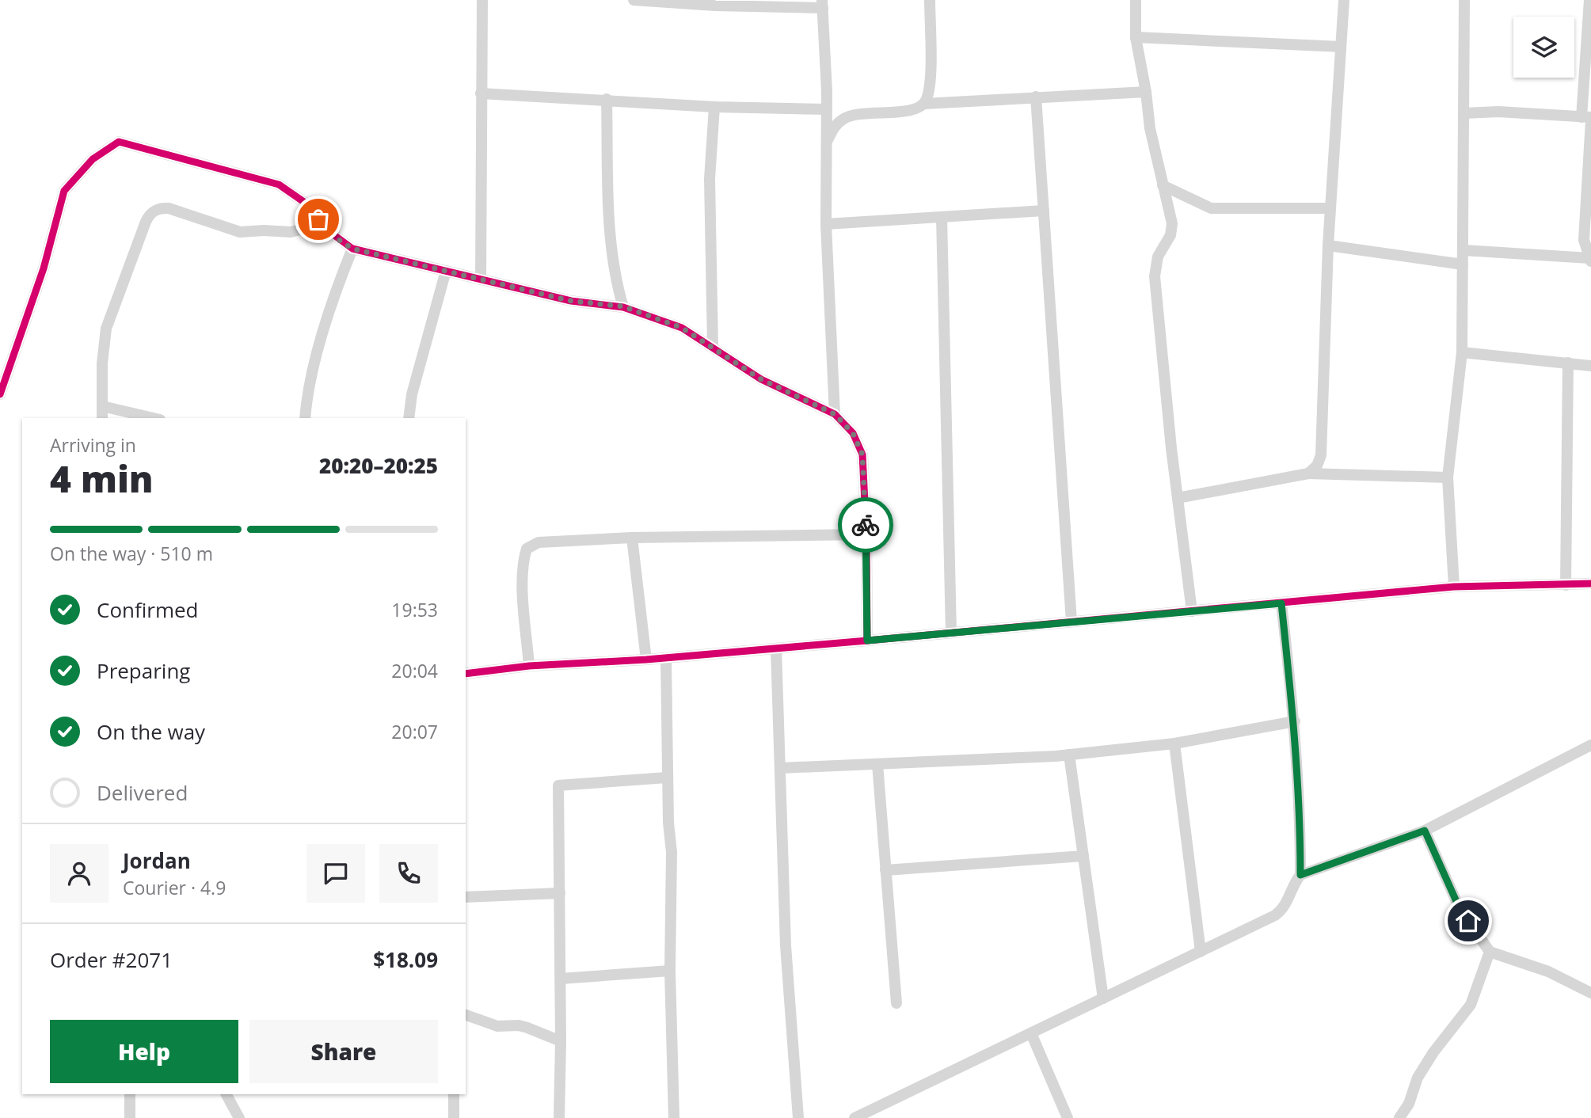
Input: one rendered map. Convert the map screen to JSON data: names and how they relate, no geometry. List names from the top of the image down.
{
  "page": {
    "heading": ["4 min", "Arriving in", "20:20–20:25"],
    "panel": [
      "Jordan",
      "Courier · 4.9",
      "Order #2071",
      "$18.09"
    ],
    "bar": "On the way · 510 m",
    "list": [
      ["Confirmed", "19:53"],
      ["Preparing", "20:04"],
      ["On the way", "20:07"],
      "Delivered"
    ],
    "buttons": ["Help", "Share"]
  }
}
